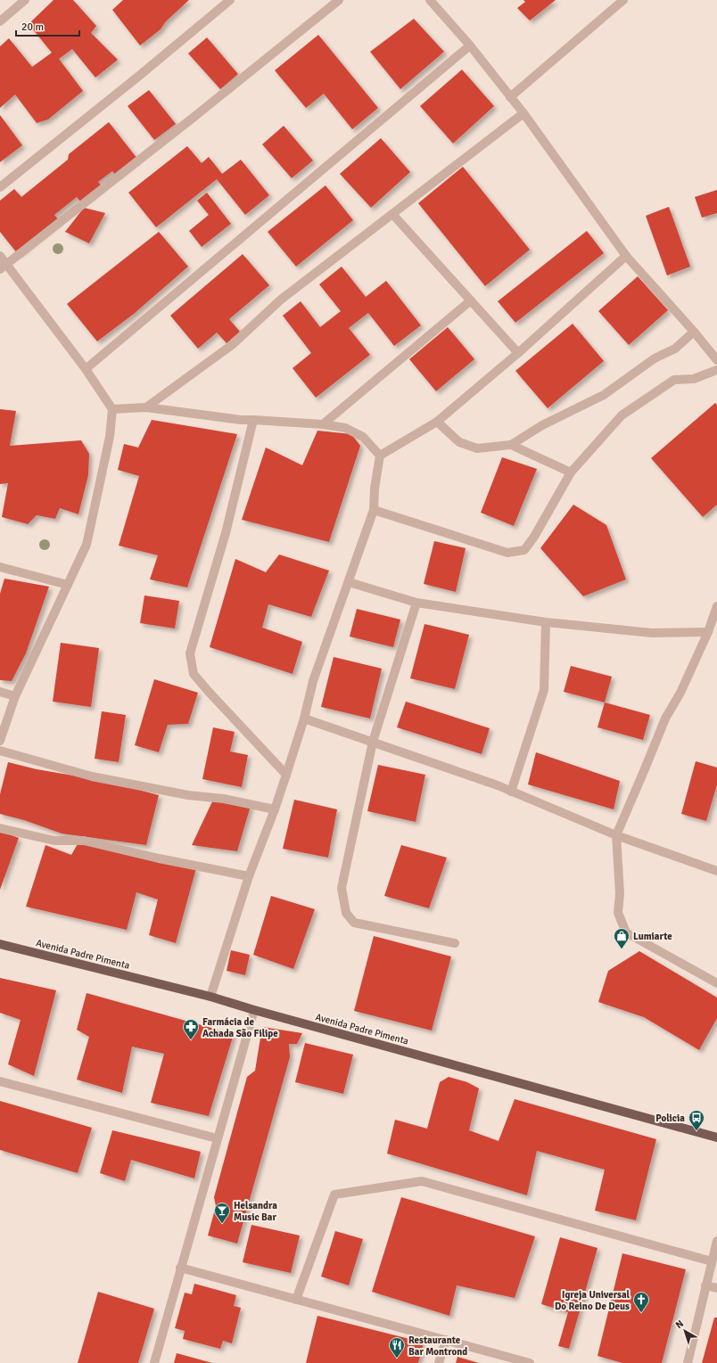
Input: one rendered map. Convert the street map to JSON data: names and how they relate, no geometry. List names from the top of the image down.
{
  "streets": {
    "main road": ["Avenida Padre Pimenta"]
  },
  "places": {
    "shop": ["Lumiarte"],
    "pharmacy": ["Farmácia de Achada São Filipe"],
    "bus stop": ["Policia"],
    "bar": ["Helsandra Music Bar"],
    "church": ["Igreja Universal Do Reino De Deus"],
    "restaurant": ["Restaurante Bar Montrond"]
  },
  "scale_bar": "20 m",
  "north": "top left"
}
